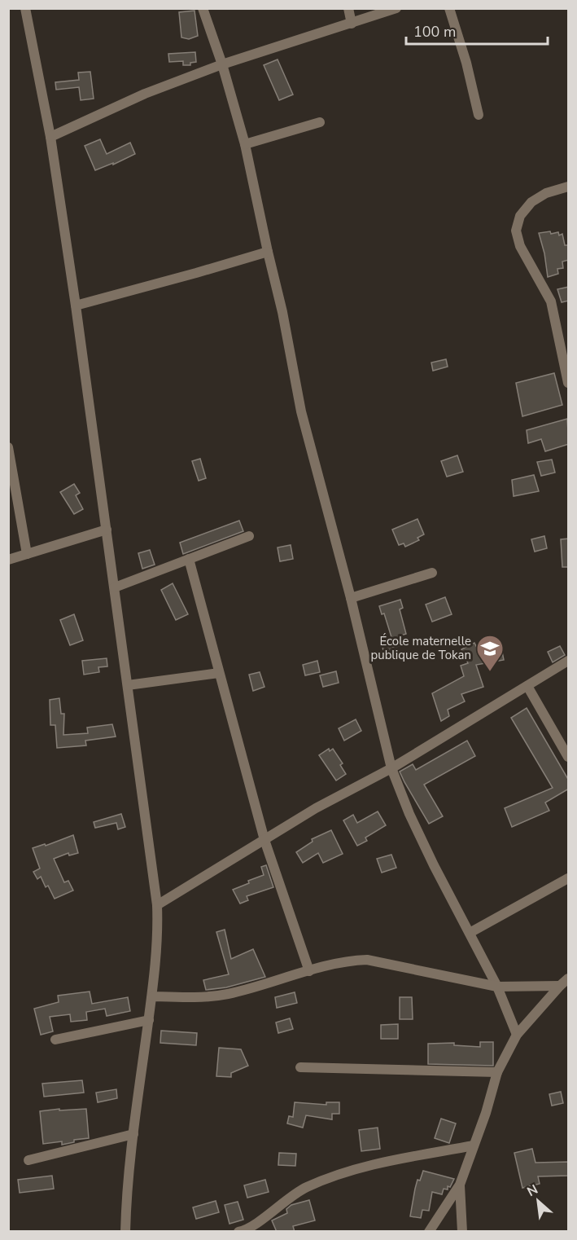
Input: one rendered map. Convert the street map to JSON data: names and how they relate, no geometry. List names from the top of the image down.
{
  "places": {
    "school or university": ["École maternelle publique de Tokan"]
  },
  "scale_bar": "100 m",
  "north": "top left"
}
